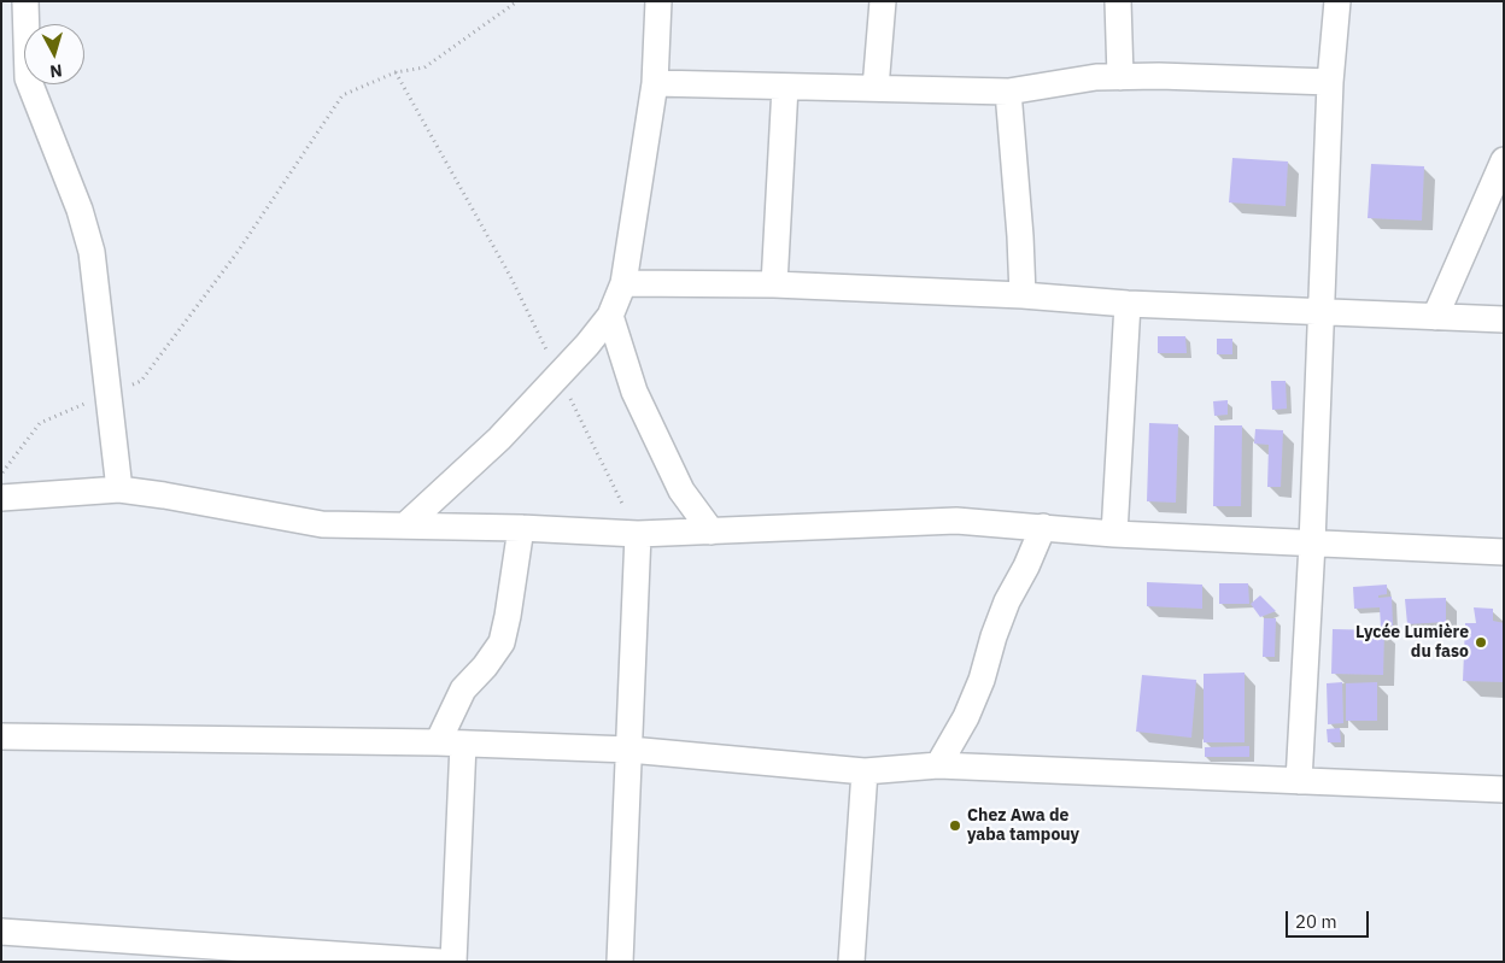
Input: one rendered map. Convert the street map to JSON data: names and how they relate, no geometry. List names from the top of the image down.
{
  "places": ["Lycée Lumière du faso", "Chez Awa de yaba tampouy"],
  "scale_bar": "20 m",
  "north": "bottom"
}
